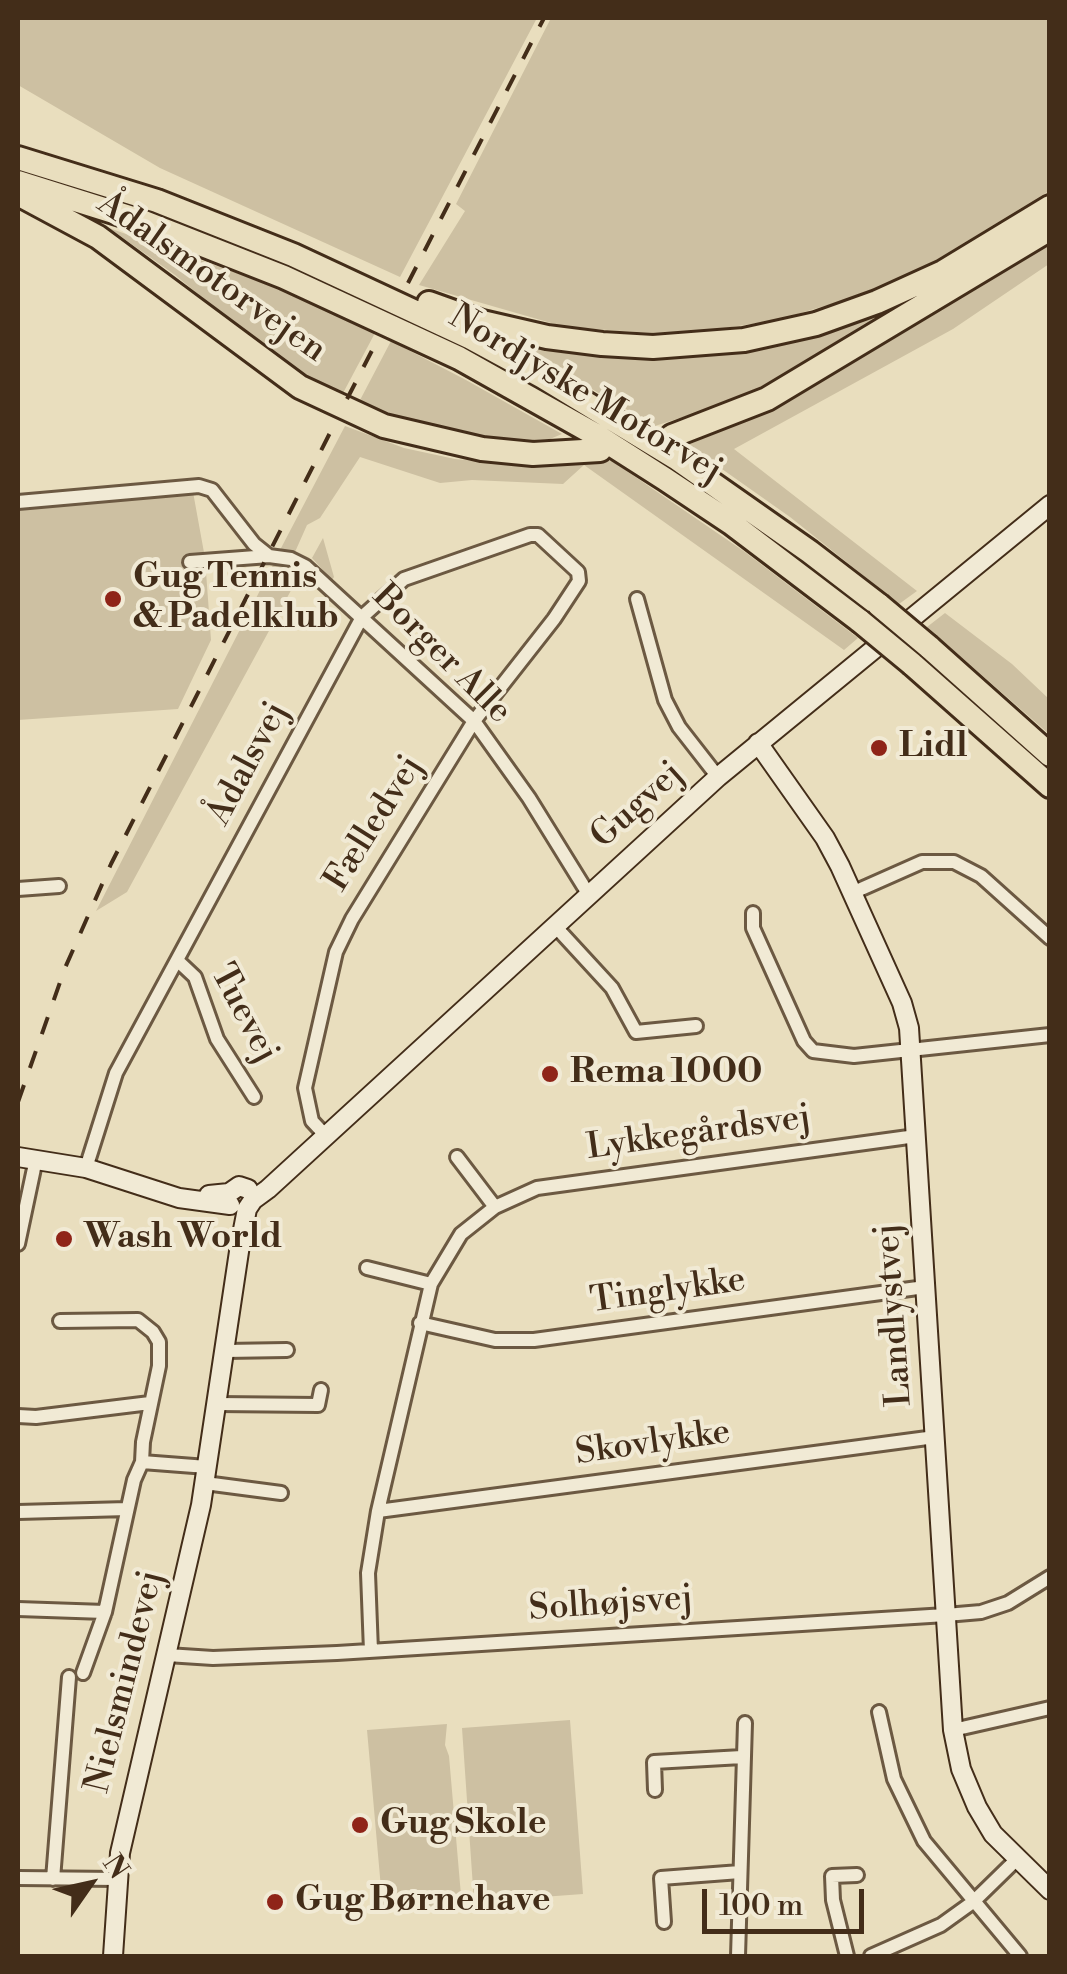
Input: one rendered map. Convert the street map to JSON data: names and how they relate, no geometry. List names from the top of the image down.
{
  "streets": {
    "highway": ["Ådalsmotorvejen", "Nordjyske Motorvej"],
    "street": [
      "Borger Alle",
      "Ådalsvej",
      "Gugvej",
      "Fælledvej",
      "Tuevej",
      "Lykkegårdsvej",
      "Tinglykke",
      "Landlystvej",
      "Skovlykke",
      "Solhøjsvej",
      "Nielsmindevej"
    ]
  },
  "crossings": [
    ["Borger Alle", "Ådalsvej"],
    ["Borger Alle", "Gugvej"],
    ["Borger Alle", "Fælledvej"],
    ["Ådalsvej", "Gugvej"],
    ["Ådalsvej", "Fælledvej"],
    ["Ådalsvej", "Tuevej"],
    ["Gugvej", "Fælledvej"],
    ["Gugvej", "Landlystvej"],
    ["Gugvej", "Nielsmindevej"],
    ["Lykkegårdsvej", "Tinglykke"],
    ["Lykkegårdsvej", "Landlystvej"],
    ["Lykkegårdsvej", "Skovlykke"],
    ["Lykkegårdsvej", "Solhøjsvej"],
    ["Tinglykke", "Landlystvej"],
    ["Landlystvej", "Skovlykke"],
    ["Landlystvej", "Solhøjsvej"],
    ["Solhøjsvej", "Nielsmindevej"]
  ],
  "places": [
    "Gug Tennis & Padelklub",
    "Lidl",
    "Rema 1000",
    "Wash World",
    "Gug Skole",
    "Gug Børnehave"
  ],
  "scale_bar": "100 m",
  "north": "top right"
}
